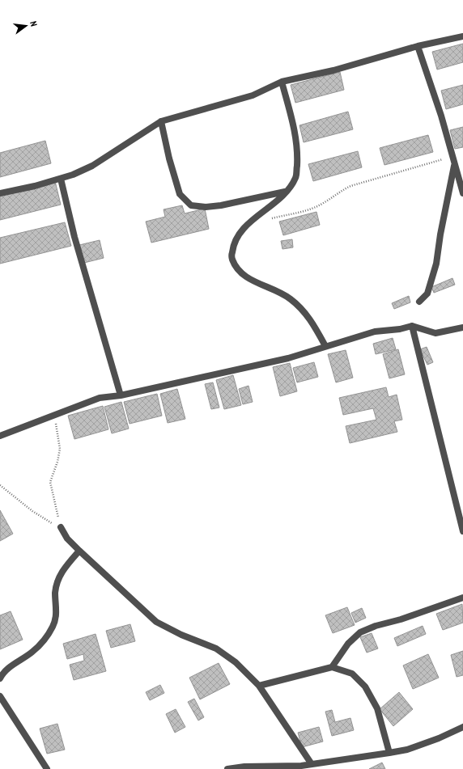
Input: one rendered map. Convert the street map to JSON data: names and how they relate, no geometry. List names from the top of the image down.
{
  "north": "right"
}
